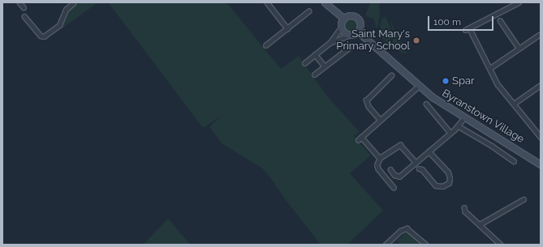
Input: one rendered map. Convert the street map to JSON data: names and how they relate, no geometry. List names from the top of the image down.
{
  "streets": {
    "street": ["Byranstown Village"]
  },
  "places": ["Saint Mary's Primary School", "Spar"],
  "scale_bar": "100 m"
}
